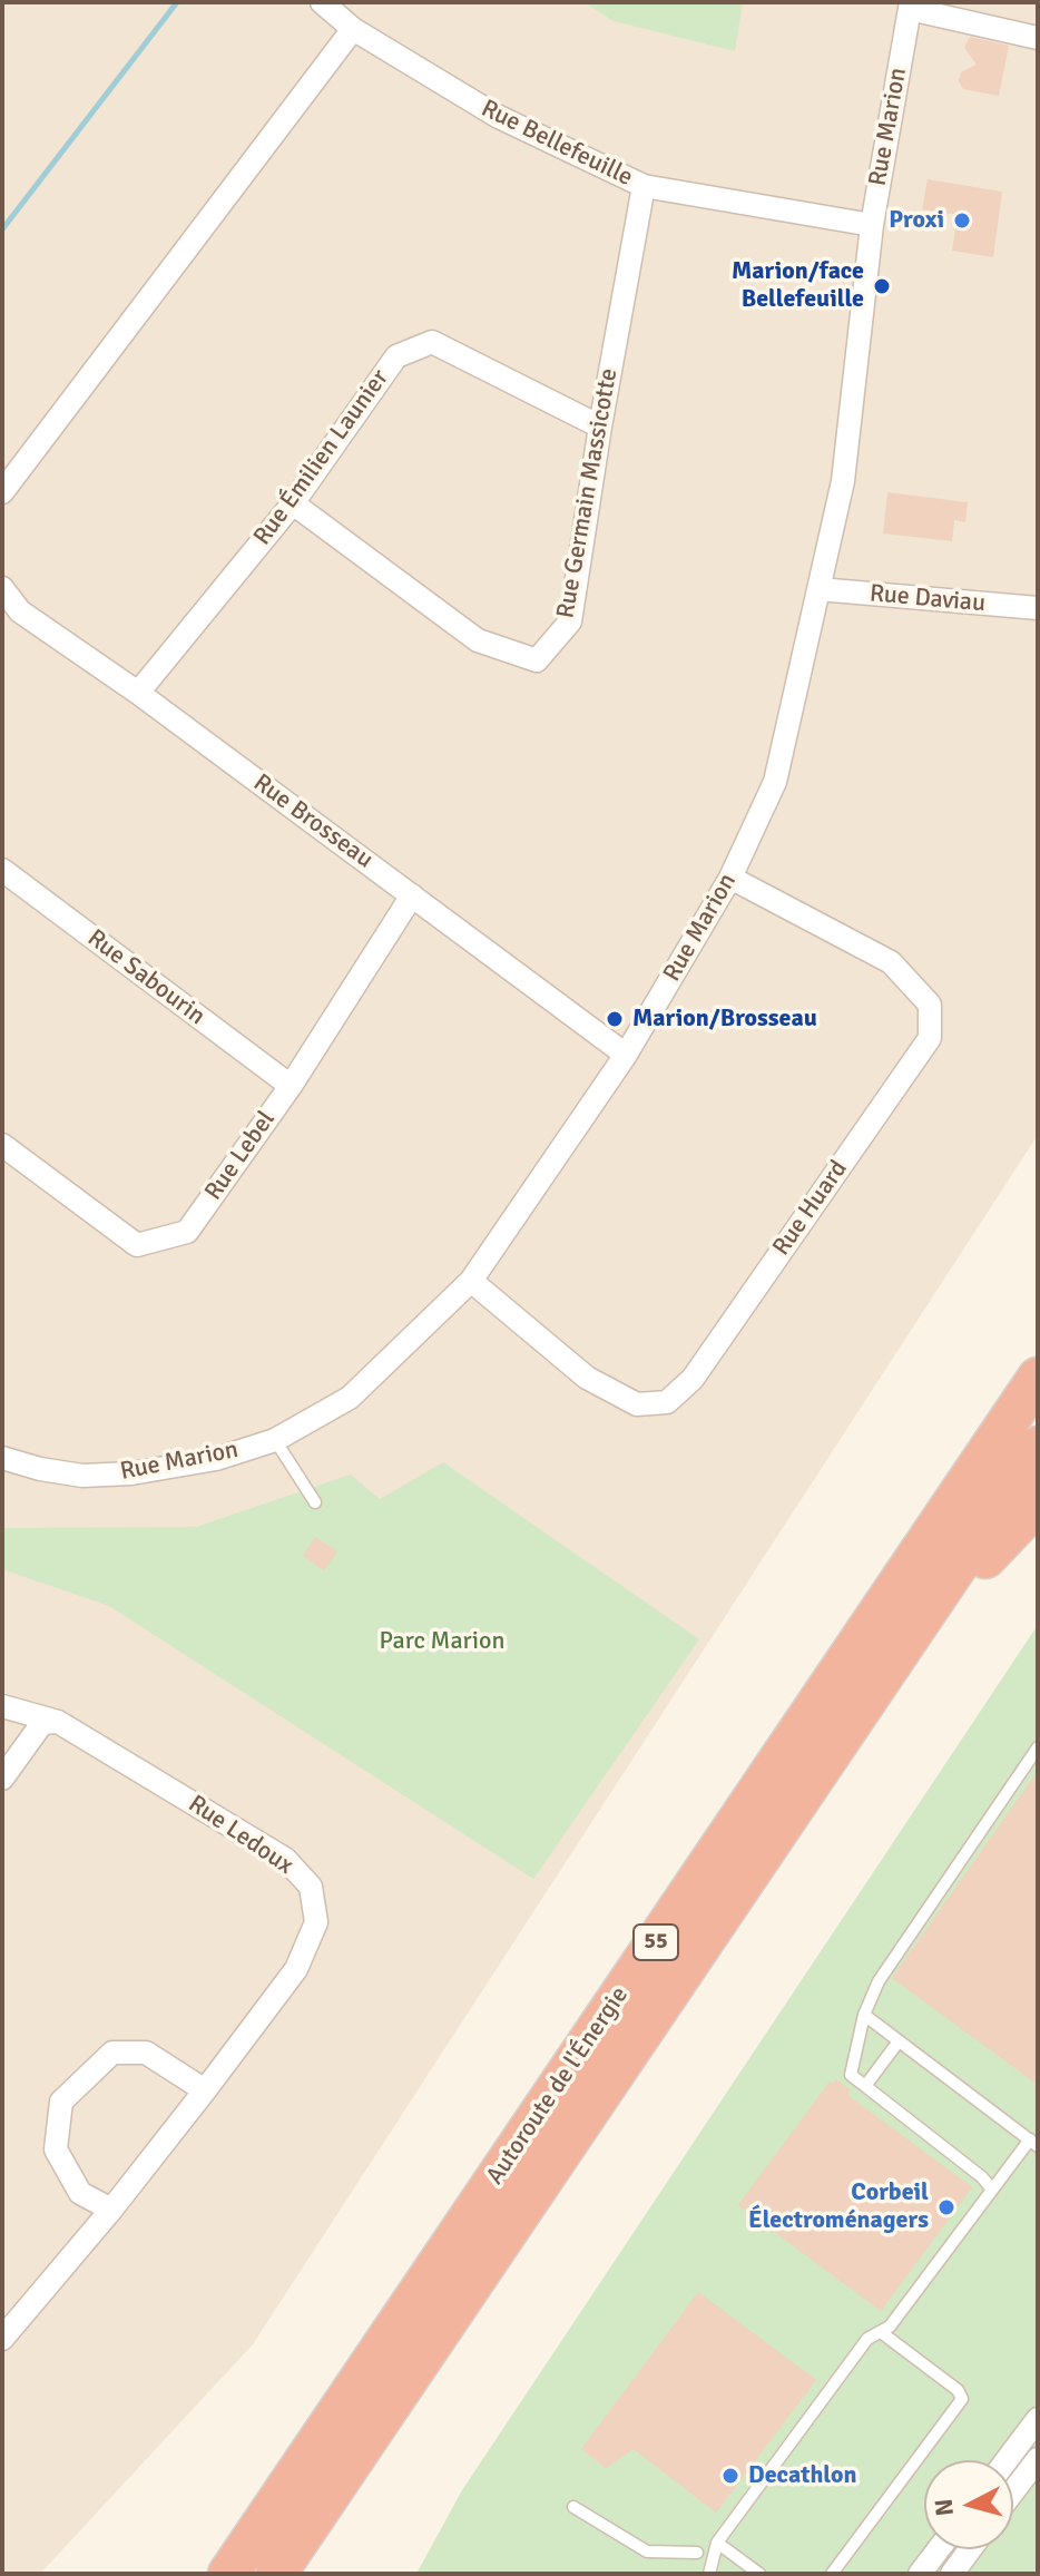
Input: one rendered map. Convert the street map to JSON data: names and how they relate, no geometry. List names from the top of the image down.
{
  "streets": {
    "highway": ["55", "Autoroute de l'Énergie"],
    "street": [
      "Rue Marion",
      "Rue Bellefeuille",
      "Rue Émilien Launier",
      "Rue Germain Massicotte",
      "Rue Daviau",
      "Rue Brosseau",
      "Rue Sabourin",
      "Rue Lebel",
      "Rue Huard",
      "Rue Ledoux"
    ]
  },
  "crossings": [
    ["Rue Marion", "Rue Bellefeuille"],
    ["Rue Marion", "Rue Daviau"],
    ["Rue Marion", "Rue Brosseau"],
    ["Rue Marion", "Rue Huard"],
    ["Rue Bellefeuille", "Rue Germain Massicotte"],
    ["Rue Émilien Launier", "Rue Germain Massicotte"],
    ["Rue Émilien Launier", "Rue Brosseau"],
    ["Rue Brosseau", "Rue Lebel"],
    ["Rue Sabourin", "Rue Lebel"]
  ],
  "parks": ["Parc Marion"],
  "places": [
    "Proxi",
    "Marion/face Bellefeuille",
    "Marion/Brosseau",
    "Corbeil Électroménagers",
    "Decathlon"
  ],
  "north": "left"
}
